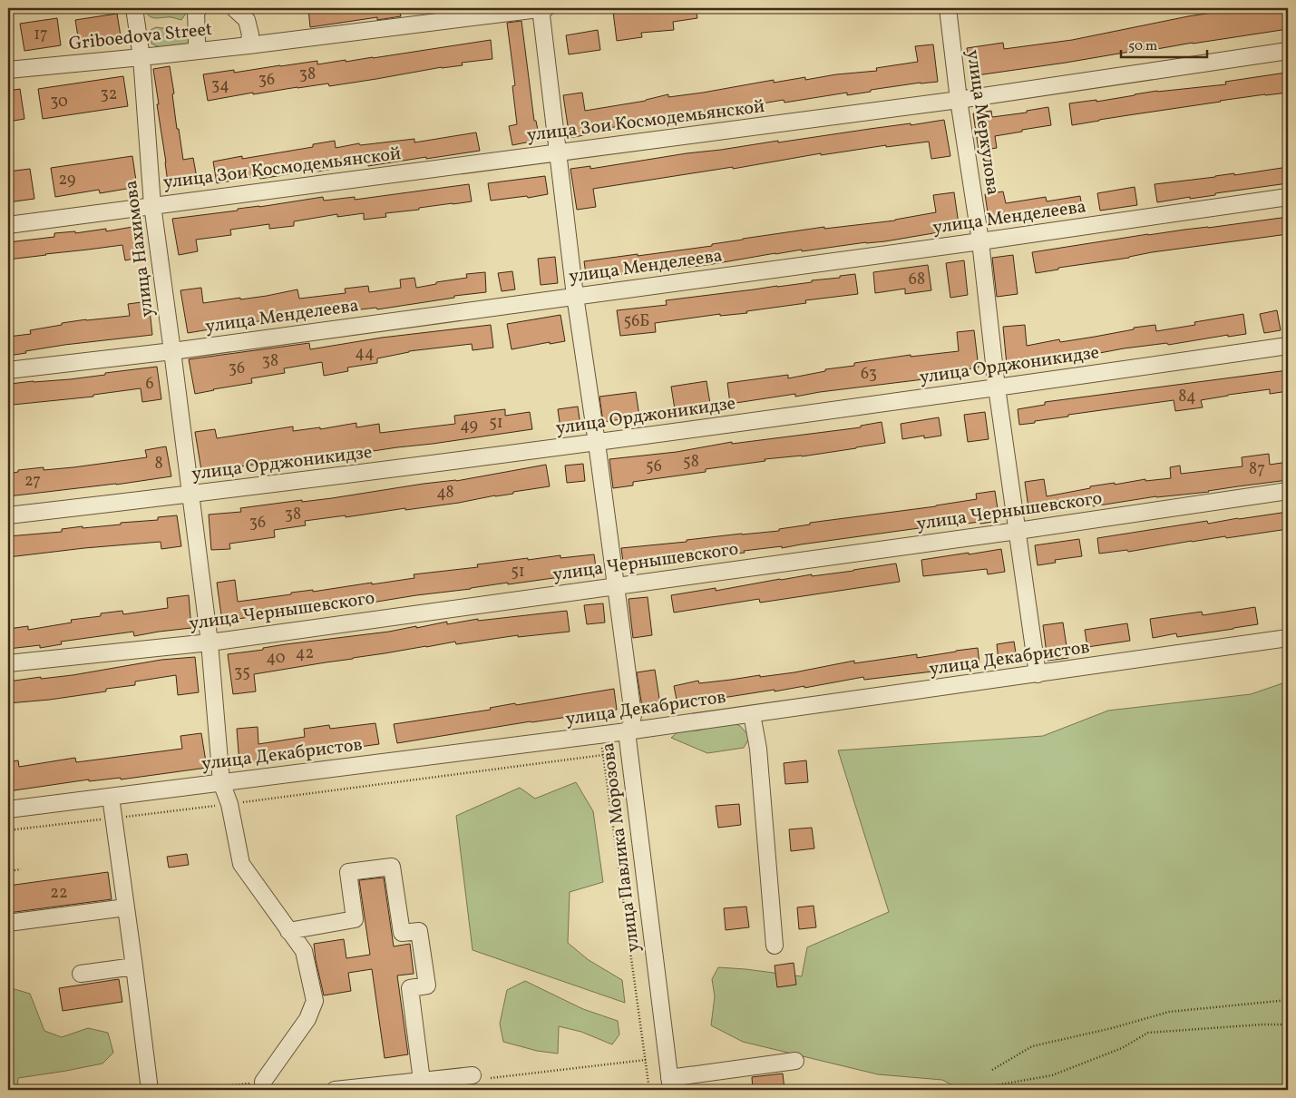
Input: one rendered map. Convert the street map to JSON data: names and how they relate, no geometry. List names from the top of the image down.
{
  "streets": {
    "street": [
      "Griboedova Street",
      "улица Зои Космодемьянской",
      "улица Меркулова",
      "улица Менделеева",
      "улица Нахимова",
      "улица Орджоникидзе",
      "улица Чернышевского",
      "улица Декабристов",
      "улица Павлика Морозова"
    ]
  },
  "crossings": [
    ["Griboedova Street", "улица Нахимова"],
    ["Griboedova Street", "улица Павлика Морозова"],
    ["улица Зои Космодемьянской", "улица Меркулова"],
    ["улица Зои Космодемьянской", "улица Нахимова"],
    ["улица Зои Космодемьянской", "улица Павлика Морозова"],
    ["улица Меркулова", "улица Менделеева"],
    ["улица Меркулова", "улица Орджоникидзе"],
    ["улица Меркулова", "улица Чернышевского"],
    ["улица Меркулова", "улица Декабристов"],
    ["улица Менделеева", "улица Нахимова"],
    ["улица Менделеева", "улица Павлика Морозова"],
    ["улица Нахимова", "улица Орджоникидзе"],
    ["улица Нахимова", "улица Чернышевского"],
    ["улица Нахимова", "улица Декабристов"],
    ["улица Орджоникидзе", "улица Павлика Морозова"],
    ["улица Чернышевского", "улица Павлика Морозова"],
    ["улица Декабристов", "улица Павлика Морозова"]
  ],
  "house_numbers": [
    "17",
    "38",
    "36",
    "34",
    "32",
    "30",
    "29",
    "68",
    "56Б",
    "44",
    "38",
    "36",
    "63",
    "6",
    "84",
    "51",
    "49",
    "58",
    "8",
    "56",
    "87",
    "27",
    "48",
    "38",
    "36",
    "51",
    "42",
    "40",
    "35",
    "22"
  ],
  "scale_bar": "50 m"
}
